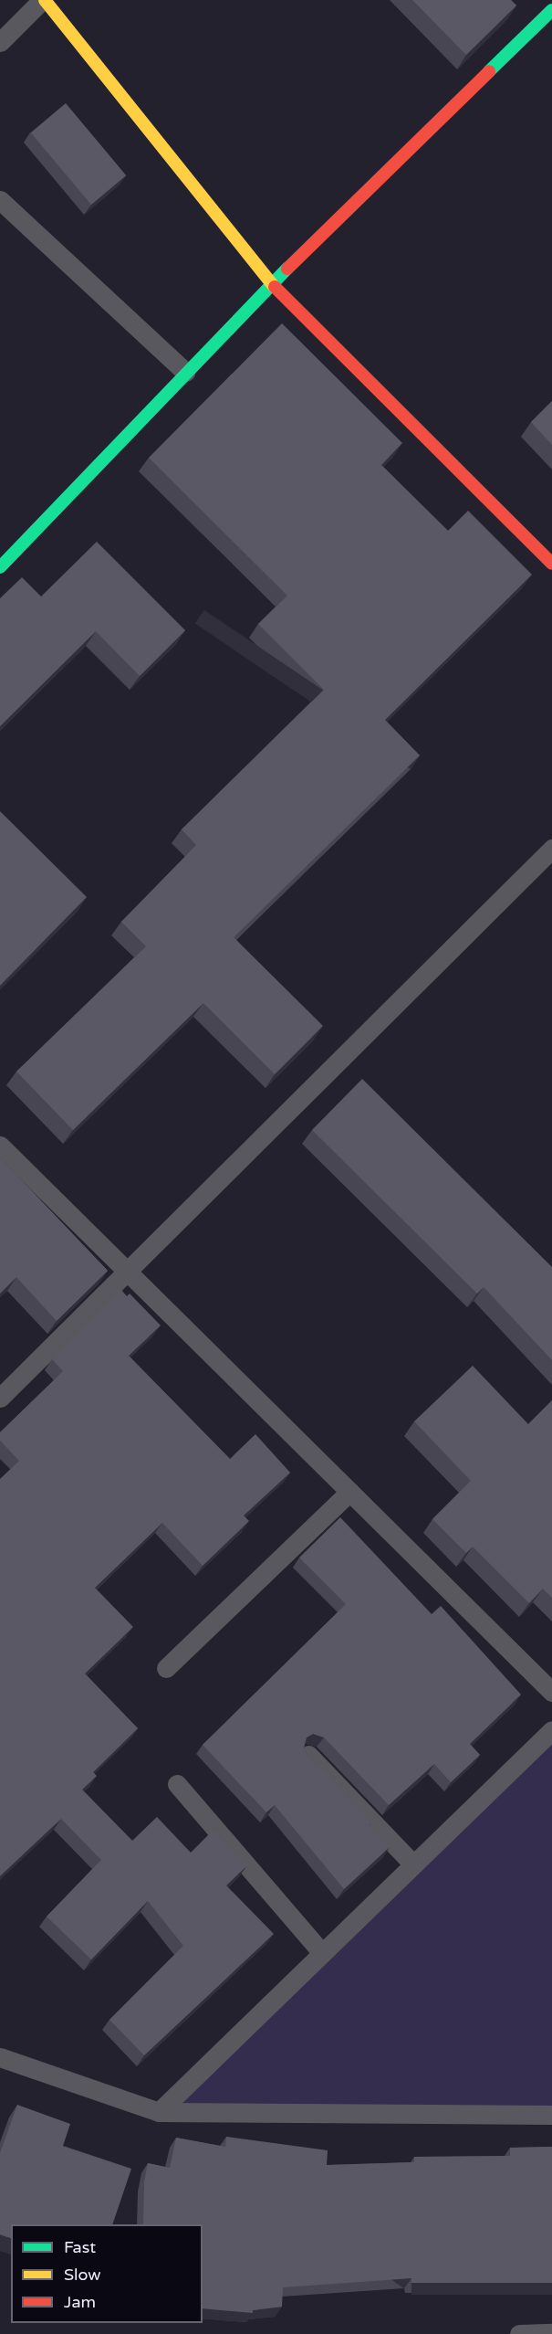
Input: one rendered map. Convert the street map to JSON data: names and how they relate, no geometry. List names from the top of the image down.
{
  "legend": ["Fast", "Slow", "Jam"]
}
